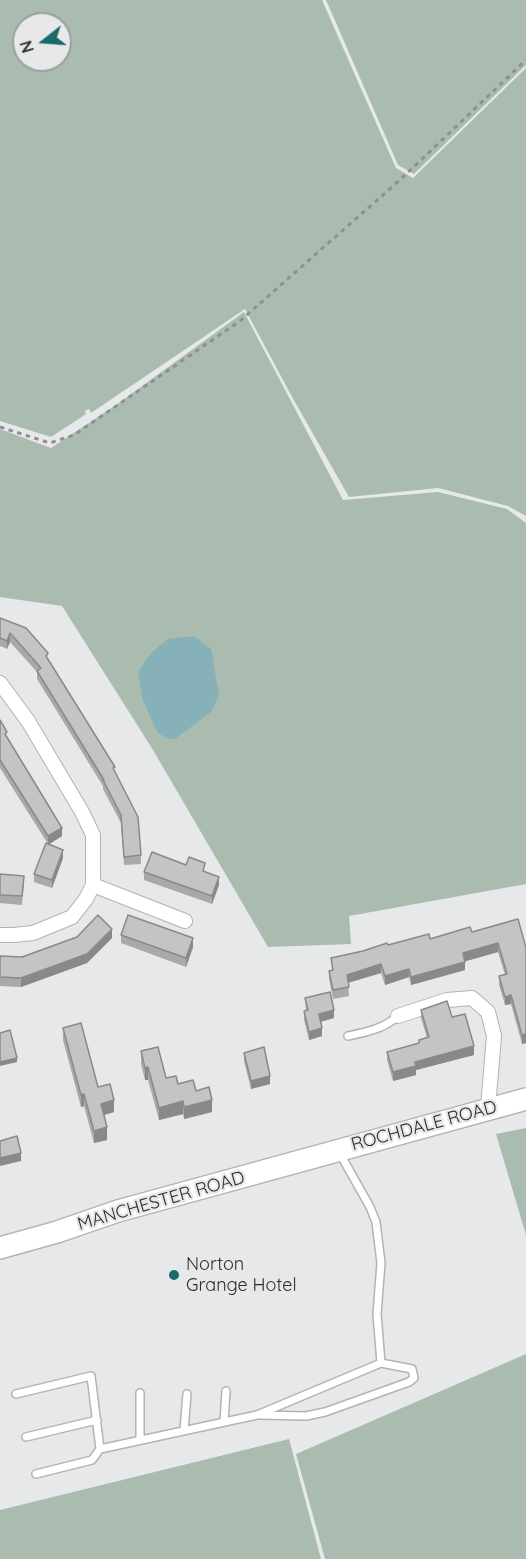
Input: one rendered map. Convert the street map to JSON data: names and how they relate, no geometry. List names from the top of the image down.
{
  "streets": {
    "main road": ["ROCHDALE ROAD", "MANCHESTER ROAD"]
  },
  "crossings": [
    ["ROCHDALE ROAD", "MANCHESTER ROAD"]
  ],
  "places": ["Norton Grange Hotel"],
  "north": "left"
}
